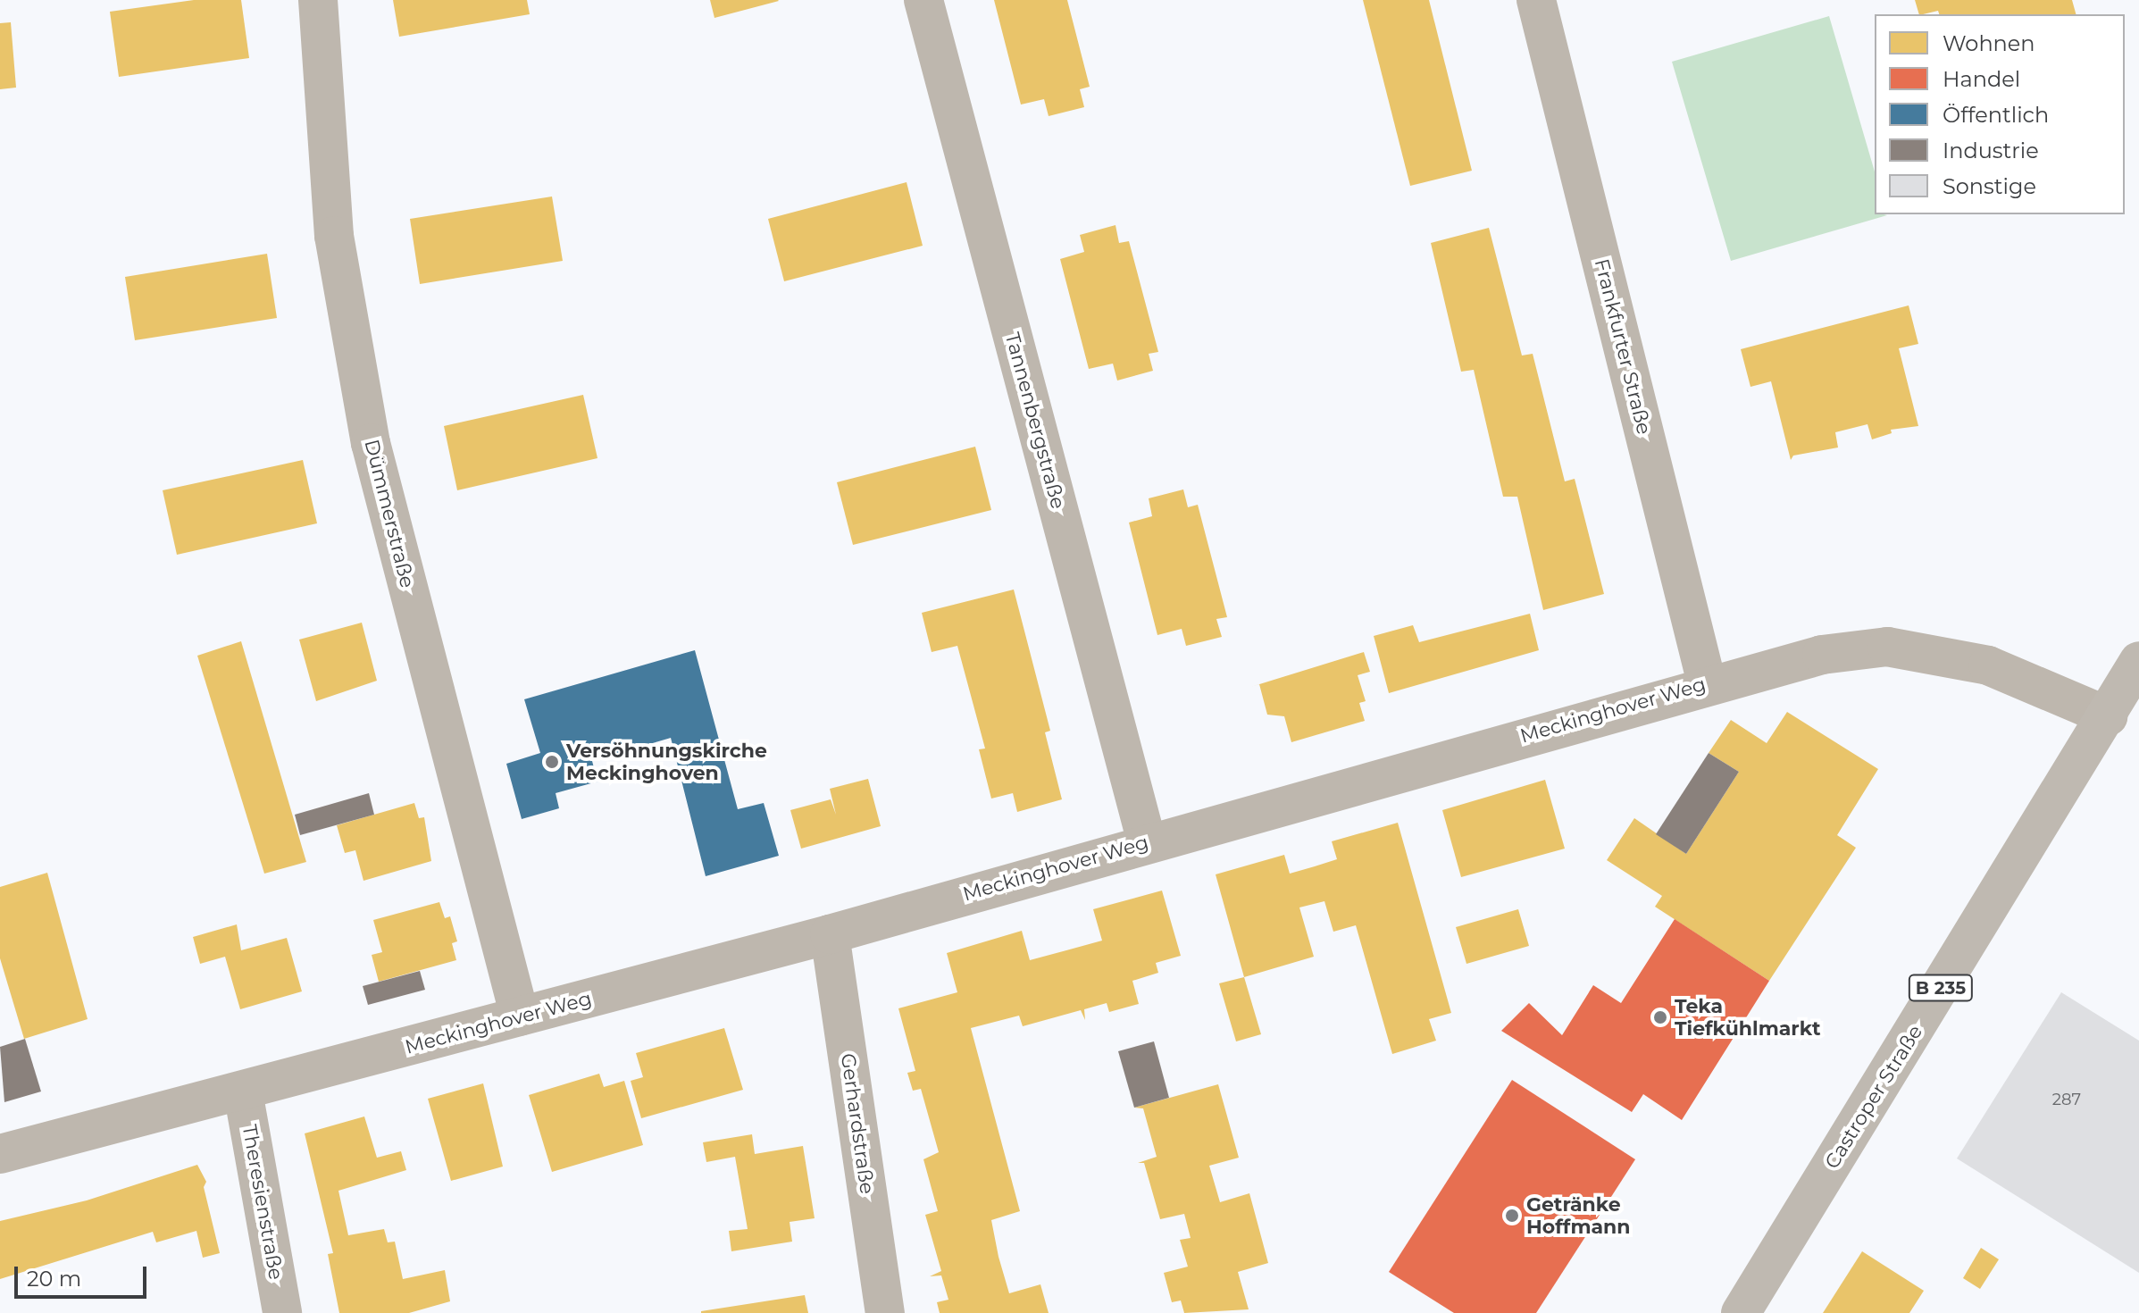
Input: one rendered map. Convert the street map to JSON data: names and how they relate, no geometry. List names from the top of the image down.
{
  "streets": {
    "main road": ["B 235", "Castroper Straße"],
    "street": [
      "Frankfurter Straße",
      "Tannenbergstraße",
      "Dümmerstraße",
      "Meckinghover Weg",
      "Gerhardstraße",
      "Theresienstraße"
    ]
  },
  "crossings": [
    ["Frankfurter Straße", "Meckinghover Weg"],
    ["Tannenbergstraße", "Meckinghover Weg"],
    ["Dümmerstraße", "Meckinghover Weg"],
    ["Meckinghover Weg", "Castroper Straße"],
    ["Meckinghover Weg", "Gerhardstraße"],
    ["Meckinghover Weg", "Theresienstraße"]
  ],
  "places": ["Versöhnungskirche Meckinghoven", "Teka Tiefkühlmarkt", "Getränke Hoffmann"],
  "house_numbers": ["287"],
  "legend": [
    "Wohnen",
    "Handel",
    "Öffentlich",
    "Industrie",
    "Sonstige"
  ],
  "scale_bar": "20 m"
}
